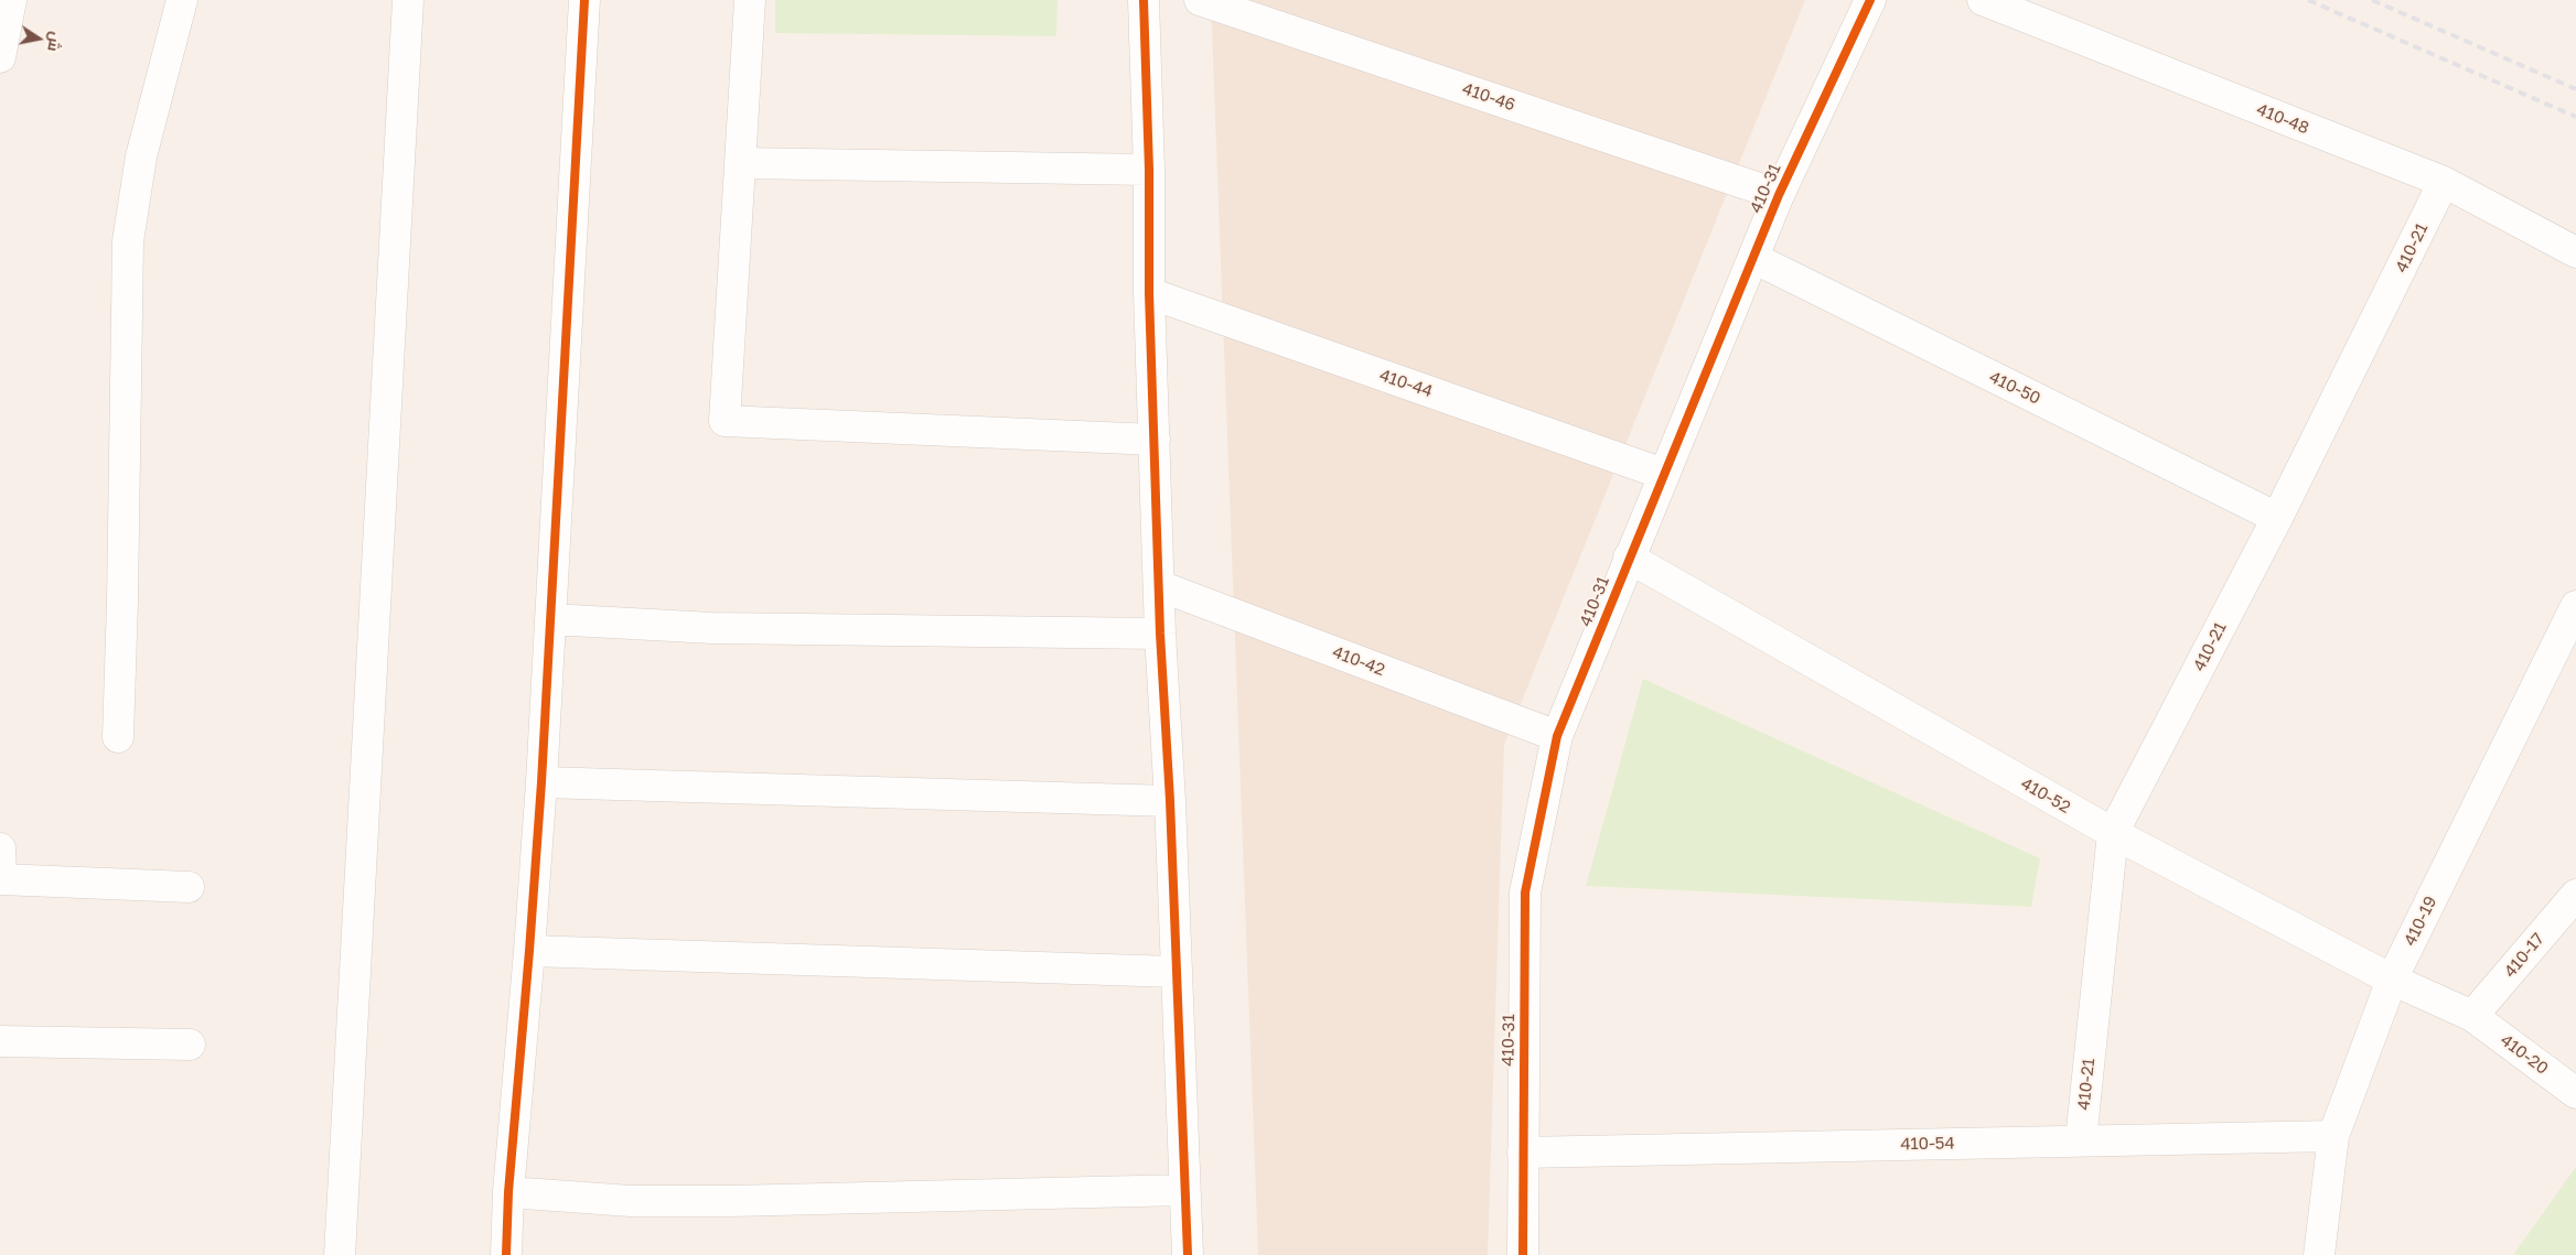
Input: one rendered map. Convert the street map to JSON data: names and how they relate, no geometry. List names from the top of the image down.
{
  "streets": {
    "street": [
      "410-46",
      "410-48",
      "410-31",
      "410-21",
      "410-44",
      "410-50",
      "410-42",
      "410-52",
      "410-19",
      "410-17",
      "410-20",
      "410-54"
    ]
  },
  "crossings": [
    ["410-46", "410-31"],
    ["410-48", "410-21"],
    ["410-31", "410-44"],
    ["410-31", "410-50"],
    ["410-31", "410-42"],
    ["410-31", "410-52"],
    ["410-31", "410-54"],
    ["410-21", "410-50"],
    ["410-21", "410-52"],
    ["410-21", "410-54"],
    ["410-52", "410-19"],
    ["410-52", "410-17"],
    ["410-52", "410-20"],
    ["410-19", "410-54"],
    ["410-17", "410-20"]
  ],
  "north": "right"
}
